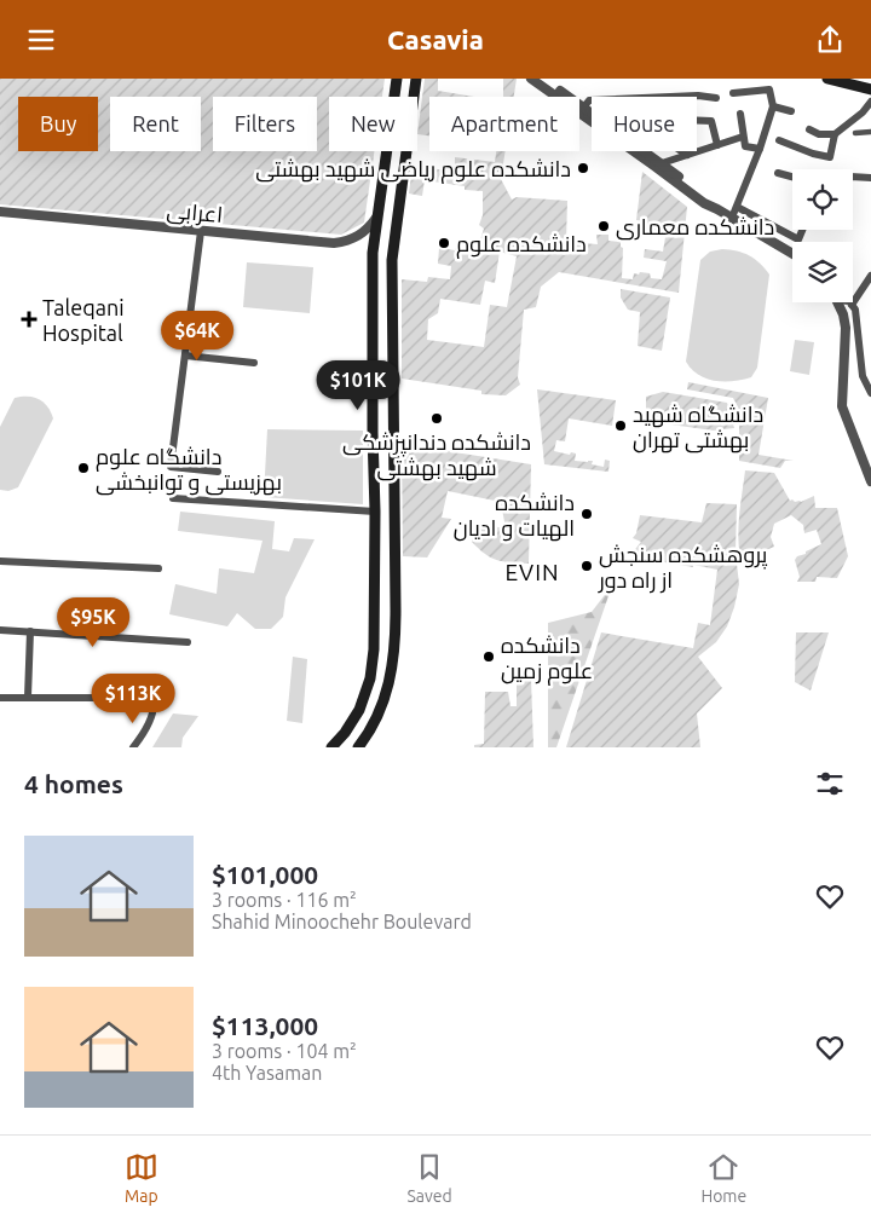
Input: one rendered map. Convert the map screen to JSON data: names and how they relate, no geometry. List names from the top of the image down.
{
  "streets": {
    "street": ["اعرابی"]
  },
  "districts": ["EVIN"],
  "places": {
    "other": [
      "دانشکده علوم ریاضی شهید بهشتی",
      "دانشکده معماری",
      "دانشکده علوم",
      "دانشکده دندانپزشکی شهید بهشتی",
      "دانشگاه شهید بهشتی تهران",
      "دانشگاه علوم بهزیستی و توانبخشی",
      "دانشکده الهیات و ادیان",
      "پروهشکده سنجش از راه دور",
      "دانشکده علوم زمین"
    ],
    "health": ["Taleqani Hospital"]
  },
  "page": {
    "header": "Casavia",
    "chip": [
      "Buy",
      "Rent",
      "Filters",
      "New",
      "Apartment",
      "House"
    ],
    "price": [
      "$64K",
      "$101K",
      "$95K",
      "$113K"
    ],
    "heading": "4 homes",
    "list": [
      {
        "name": "$101,000",
        "note": "3 rooms · 116 m² · Shahid Minoochehr Boulevard"
      },
      {
        "name": "$113,000",
        "note": "3 rooms · 104 m² · 4th Yasaman"
      }
    ],
    "tabs": ["Map", "Saved", "Home"]
  }
}
